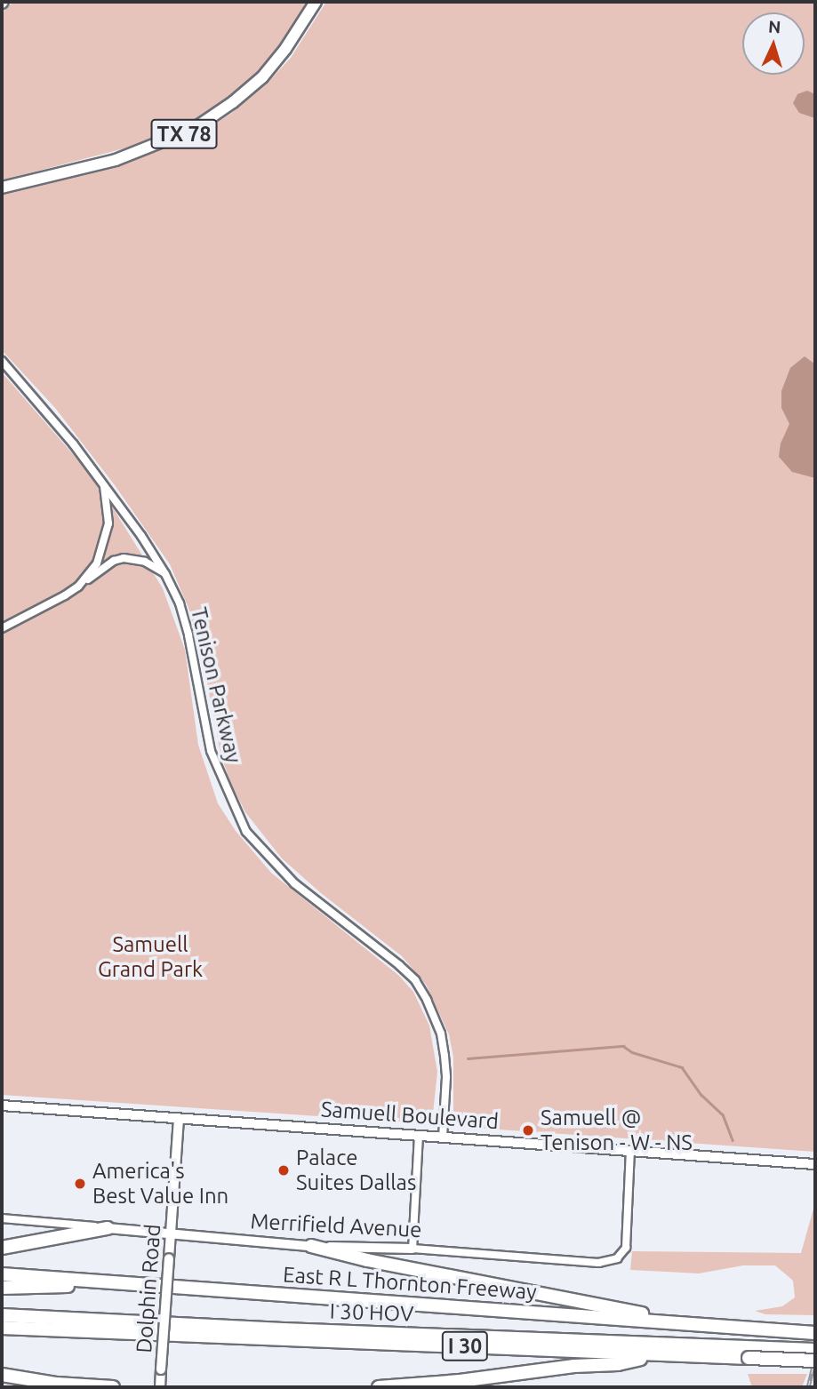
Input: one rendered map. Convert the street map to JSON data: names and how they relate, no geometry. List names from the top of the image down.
{
  "streets": {
    "highway": ["East R L Thornton Freeway", "I 30 HOV", "I 30"],
    "main road": [
      "TX 78",
      "Samuell Boulevard",
      "Merrifield Avenue",
      "Dolphin Road"
    ],
    "street": ["Tenison Parkway"]
  },
  "crossings": [
    ["Tenison Parkway", "Samuell Boulevard"],
    ["Samuell Boulevard", "Merrifield Avenue"],
    ["Samuell Boulevard", "Dolphin Road"],
    ["Merrifield Avenue", "Dolphin Road"],
    ["I 30 HOV", "I 30"]
  ],
  "parks": ["Samuell Grand Park"],
  "places": ["Samuell @ Tenison - W - NS", "Palace Suites Dallas", "America's Best Value Inn"],
  "north": "top"
}
